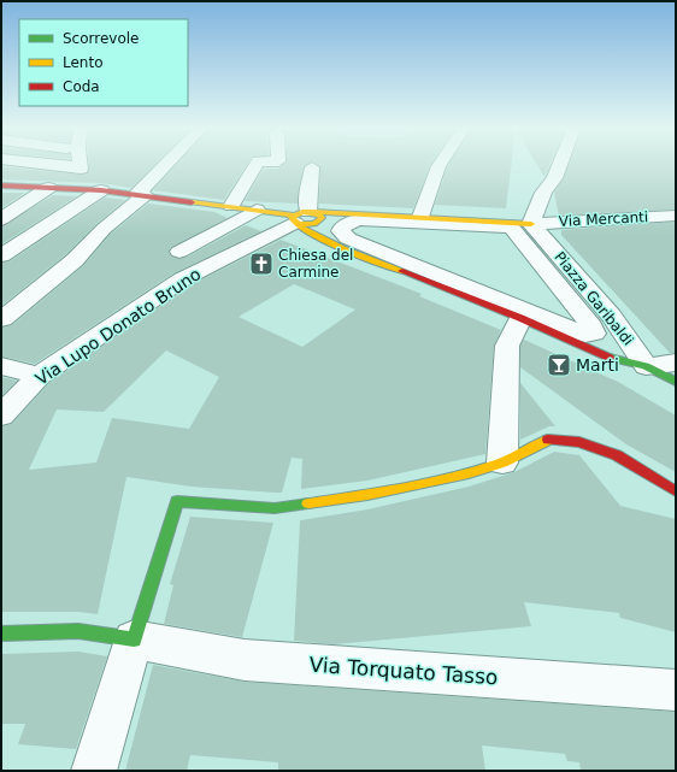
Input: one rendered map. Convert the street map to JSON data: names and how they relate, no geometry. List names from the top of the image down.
{
  "streets": {
    "street": [
      "Via Mercanti",
      "Piazza Garibaldi",
      "Via Lupo Donato Bruno",
      "Via Torquato Tasso"
    ]
  },
  "crossings": [
    ["Via Mercanti", "Piazza Garibaldi"],
    ["Piazza Garibaldi", "Via Lupo Donato Bruno"]
  ],
  "places": {
    "church": ["Chiesa del Carmine"],
    "bar": ["Marti"]
  },
  "legend": ["Scorrevole", "Lento", "Coda"]
}
